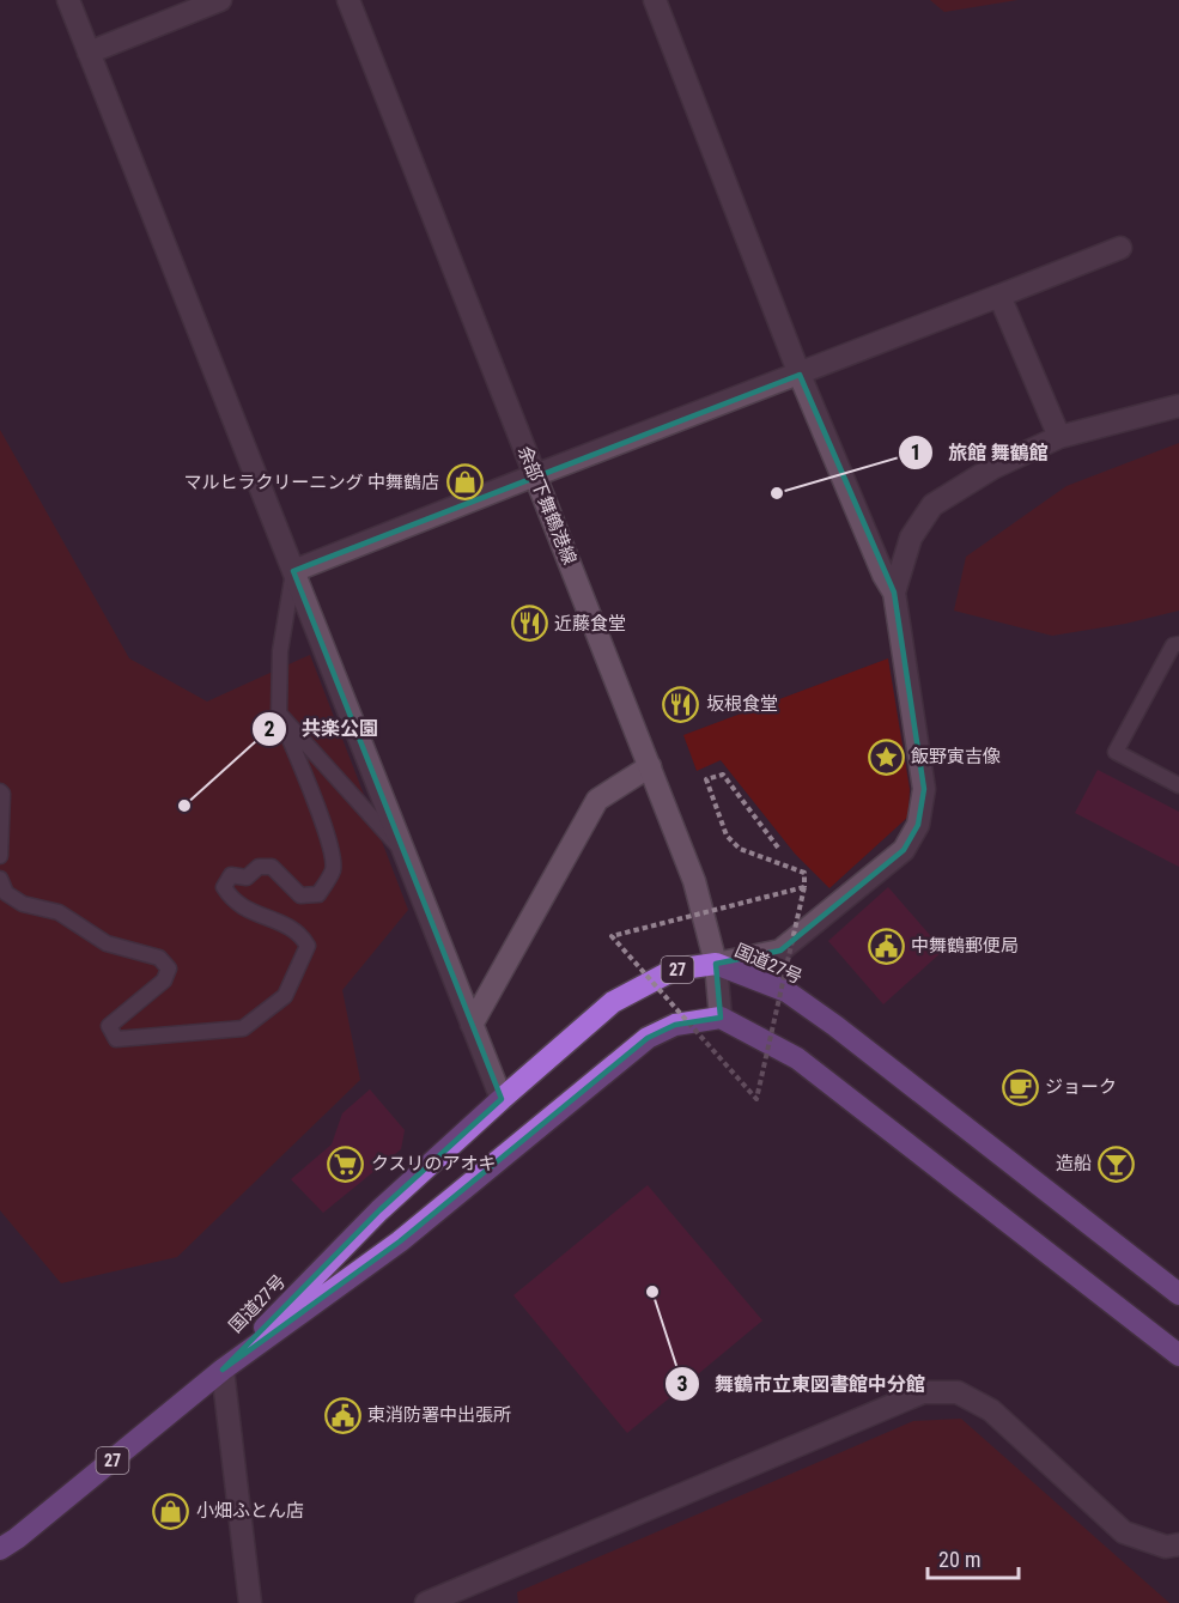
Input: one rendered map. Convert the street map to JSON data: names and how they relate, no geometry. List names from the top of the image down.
{
  "streets": {
    "highway": ["国道27号", "27"],
    "street": ["余部下舞鶴港線"]
  },
  "crossings": [
    ["余部下舞鶴港線", "国道27号"]
  ],
  "places": {
    "shop": ["マルヒラクリーニング 中舞鶴店", "小畑ふとん店"],
    "other": ["旅館 舞鶴館", "共楽公園", "舞鶴市立東図書館中分館"],
    "restaurant": ["近藤食堂", "坂根食堂"],
    "place": ["飯野寅吉像"],
    "public building": ["中舞鶴郵便局", "東消防署中出張所"],
    "cafe": ["ジョーク"],
    "supermarket": ["クスリのアオキ"],
    "bar": ["造船"]
  },
  "scale_bar": "20 m"
}
